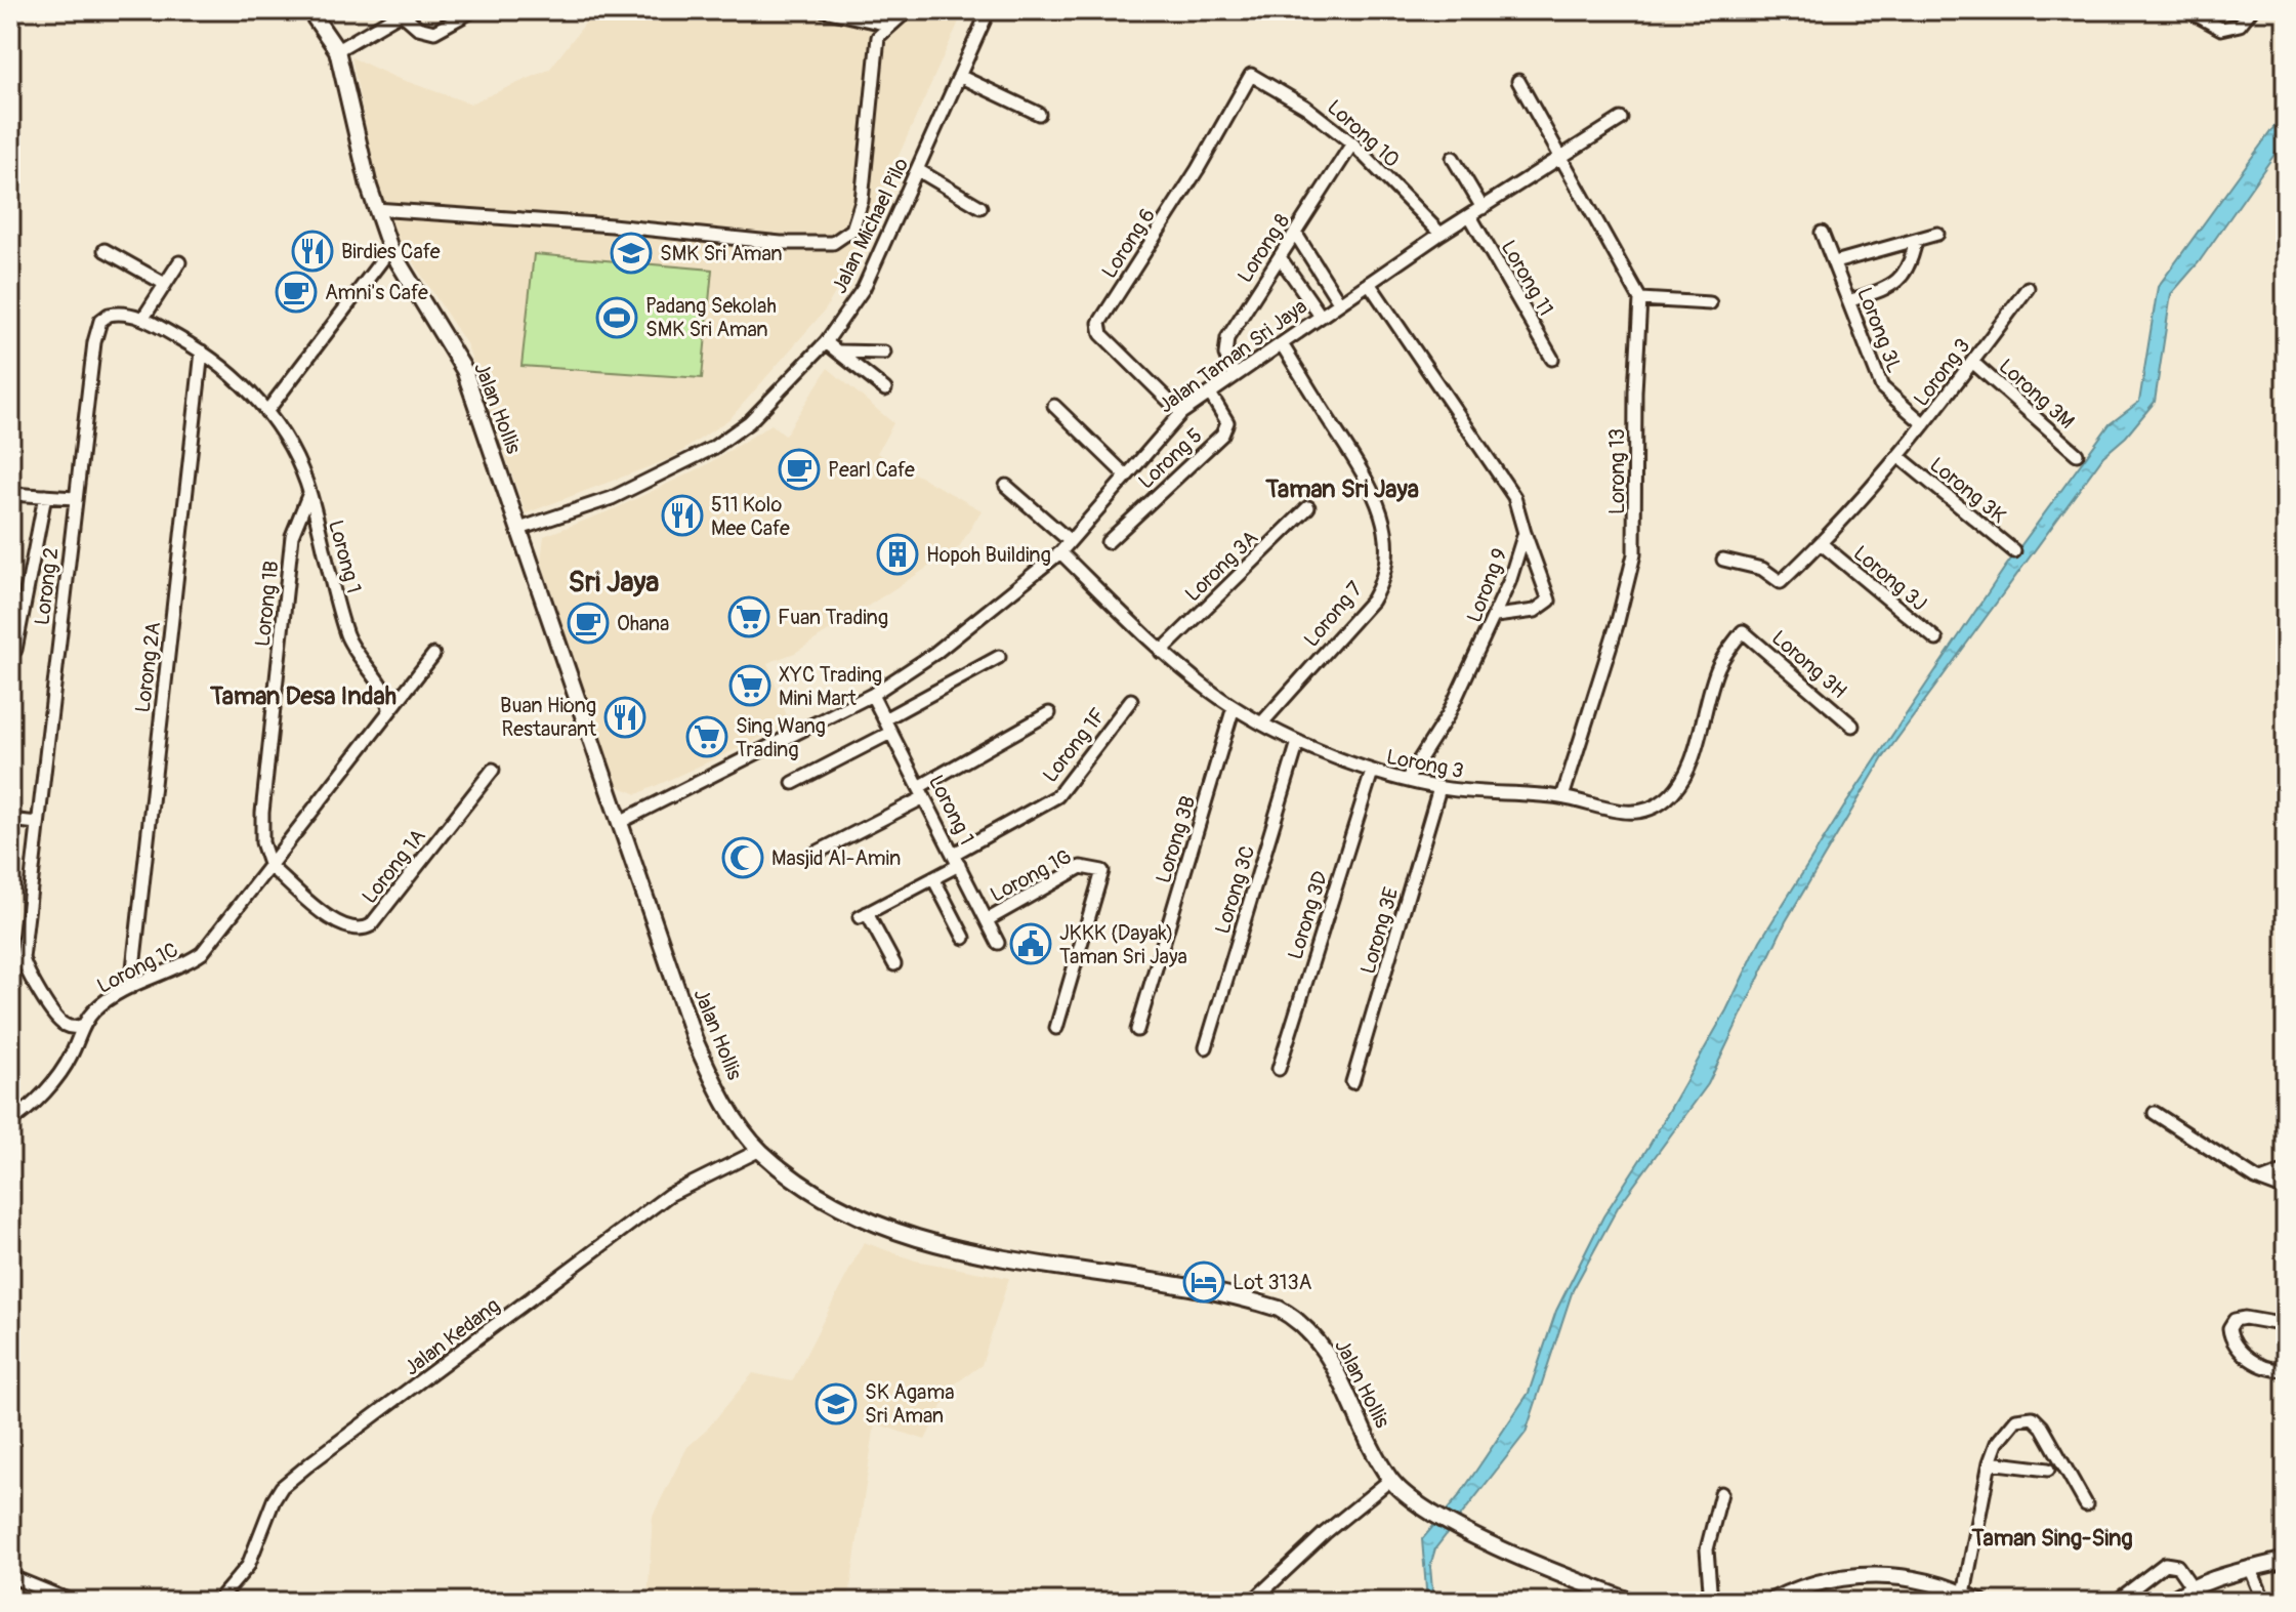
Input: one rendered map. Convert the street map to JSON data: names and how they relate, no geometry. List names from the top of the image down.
{
  "streets": {
    "main road": ["Jalan Hollis"],
    "street": [
      "Lorong 10",
      "Jalan Michael Pilo",
      "Lorong 6",
      "Lorong 8",
      "Lorong 11",
      "Lorong 3L",
      "Jalan Taman Sri Jaya",
      "Lorong 3",
      "Lorong 3M",
      "Lorong 5",
      "Lorong 13",
      "Lorong 3K",
      "Lorong 1",
      "Lorong 3A",
      "Lorong 3J",
      "Lorong 9",
      "Lorong 2",
      "Lorong 1B",
      "Lorong 7",
      "Lorong 3H",
      "Lorong 2A",
      "Lorong 1F",
      "Lorong 3B",
      "Lorong 1A",
      "Lorong 1G",
      "Lorong 3C",
      "Lorong 3D",
      "Lorong 3E",
      "Lorong 1C",
      "Jalan Kedang"
    ]
  },
  "crossings": [
    ["Lorong 10", "Lorong 6"],
    ["Lorong 10", "Lorong 8"],
    ["Lorong 10", "Jalan Taman Sri Jaya"],
    ["Jalan Michael Pilo", "Jalan Hollis"],
    ["Lorong 6", "Jalan Taman Sri Jaya"],
    ["Lorong 8", "Jalan Taman Sri Jaya"],
    ["Lorong 11", "Jalan Taman Sri Jaya"],
    ["Lorong 3L", "Lorong 3"],
    ["Jalan Taman Sri Jaya", "Lorong 3"],
    ["Jalan Taman Sri Jaya", "Jalan Hollis"],
    ["Jalan Taman Sri Jaya", "Lorong 5"],
    ["Jalan Taman Sri Jaya", "Lorong 1"],
    ["Jalan Taman Sri Jaya", "Lorong 9"],
    ["Jalan Taman Sri Jaya", "Lorong 7"],
    ["Lorong 3", "Lorong 3M"],
    ["Lorong 3", "Lorong 13"],
    ["Lorong 3", "Lorong 3K"],
    ["Lorong 3", "Lorong 3A"],
    ["Lorong 3", "Lorong 3J"],
    ["Lorong 3", "Lorong 9"],
    ["Lorong 3", "Lorong 7"],
    ["Lorong 3", "Lorong 3H"],
    ["Lorong 3", "Lorong 3B"],
    ["Lorong 3", "Lorong 3C"],
    ["Lorong 3", "Lorong 3D"],
    ["Lorong 3", "Lorong 3E"],
    ["Jalan Hollis", "Jalan Kedang"],
    ["Lorong 1", "Lorong 1B"],
    ["Lorong 1", "Lorong 1F"],
    ["Lorong 1", "Lorong 1G"],
    ["Lorong 2", "Lorong 1C"],
    ["Lorong 1B", "Lorong 1A"],
    ["Lorong 1B", "Lorong 1C"],
    ["Lorong 2A", "Lorong 1C"],
    ["Lorong 1A", "Lorong 1C"]
  ],
  "districts": [
    "Taman Sri Jaya",
    "Sri Jaya",
    "Taman Desa Indah",
    "Taman Sing-Sing"
  ],
  "places": {
    "restaurant": ["Birdies Cafe", "511 Kolo Mee Cafe", "Buan Hiong Restaurant"],
    "school or university": ["SMK Sri Aman", "SK Agama Sri Aman"],
    "cafe": ["Amni's Cafe", "Pearl Cafe", "Ohana"],
    "sports": ["Padang Sekolah SMK Sri Aman"],
    "building": ["Hopoh Building"],
    "supermarket": ["Fuan Trading", "XYC Trading Mini Mart", "Sing Wang Trading"],
    "mosque": ["Masjid Al-Amin"],
    "public building": ["JKKK (Dayak) Taman Sri Jaya"],
    "hotel": ["Lot 313A"]
  }
}
